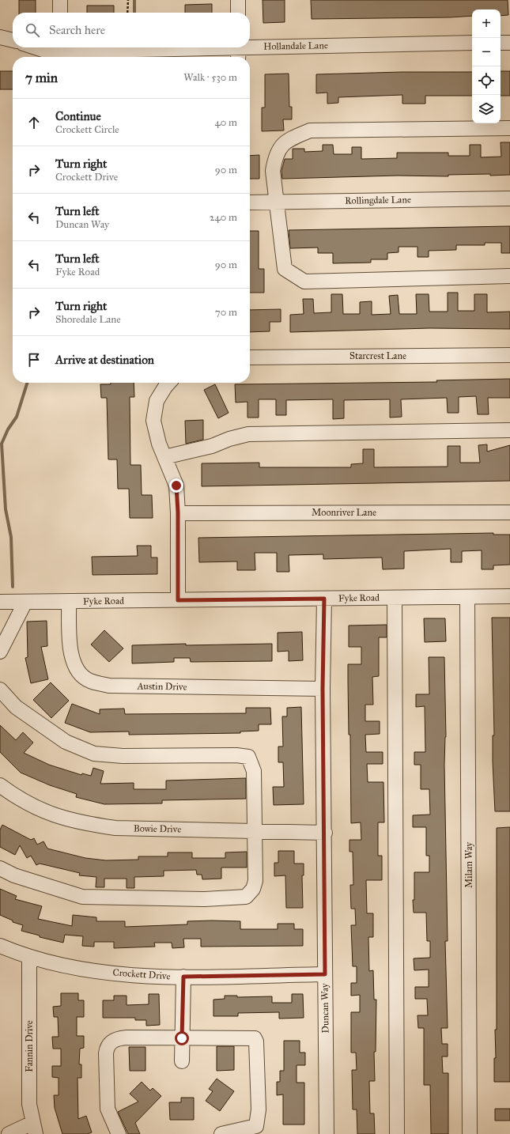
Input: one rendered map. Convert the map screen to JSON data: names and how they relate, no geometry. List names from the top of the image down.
{
  "streets": {
    "street": [
      "Hollandale Lane",
      "Rollingdale Lane",
      "Starcrest Lane",
      "Moonriver Lane",
      "Fyke Road",
      "Austin Drive",
      "Bowie Drive",
      "Milam Way",
      "Crockett Drive",
      "Duncan Way",
      "Fannin Drive"
    ]
  },
  "crossings": [
    ["Fyke Road", "Austin Drive"],
    ["Fyke Road", "Milam Way"],
    ["Fyke Road", "Duncan Way"],
    ["Austin Drive", "Duncan Way"],
    ["Bowie Drive", "Duncan Way"],
    ["Crockett Drive", "Duncan Way"],
    ["Crockett Drive", "Fannin Drive"]
  ],
  "page": {
    "map_buttons": ["+", "−"],
    "search": "Search here",
    "heading": ["7 min", "Walk · 530 m"],
    "list": [
      ["Continue", "Crockett Circle", "40 m"],
      ["Turn right", "Crockett Drive", "90 m"],
      ["Turn left", "Duncan Way", "240 m"],
      ["Turn left", "Fyke Road", "90 m"],
      ["Turn right", "Shoredale Lane", "70 m"],
      "Arrive at destination"
    ]
  }
}
